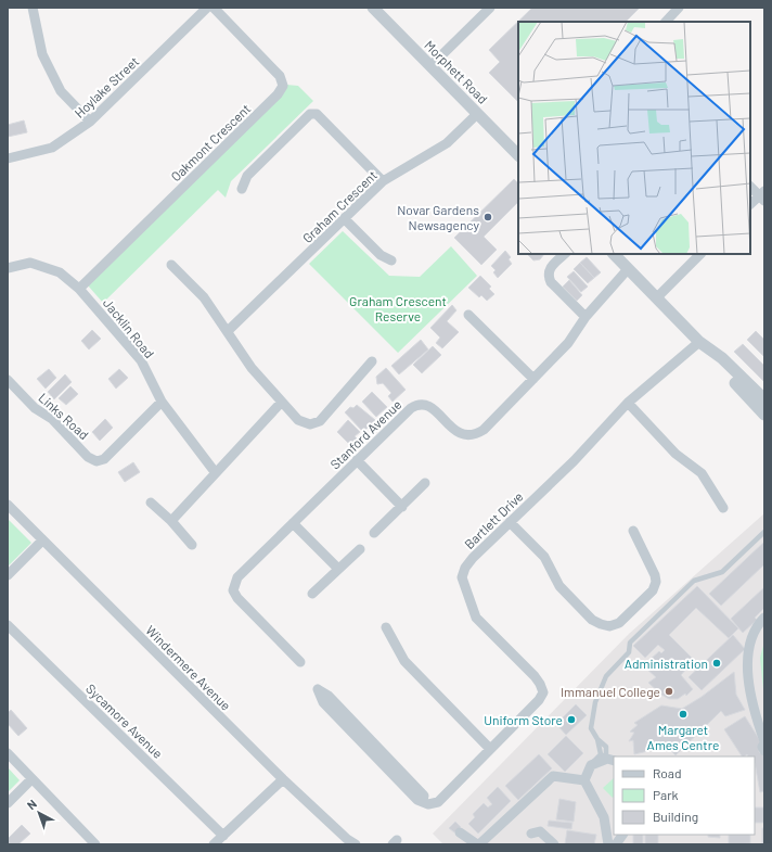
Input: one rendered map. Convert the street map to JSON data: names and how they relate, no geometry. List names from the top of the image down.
{
  "streets": {
    "street": [
      "Morphett Road",
      "Hoylake Street",
      "Oakmont Crescent",
      "Graham Crescent",
      "Jacklin Road",
      "Links Road",
      "Stanford Avenue",
      "Bartlett Drive",
      "Windermere Avenue",
      "Sycamore Avenue"
    ]
  },
  "crossings": [
    ["Morphett Road", "Graham Crescent"],
    ["Oakmont Crescent", "Jacklin Road"],
    ["Jacklin Road", "Links Road"]
  ],
  "parks": ["Graham Crescent Reserve"],
  "places": [
    "Novar Gardens Newsagency",
    "Administration",
    "Immanuel College",
    "Margaret Ames Centre",
    "Uniform Store"
  ],
  "legend": ["Road", "Park", "Building"],
  "north": "top left"
}
